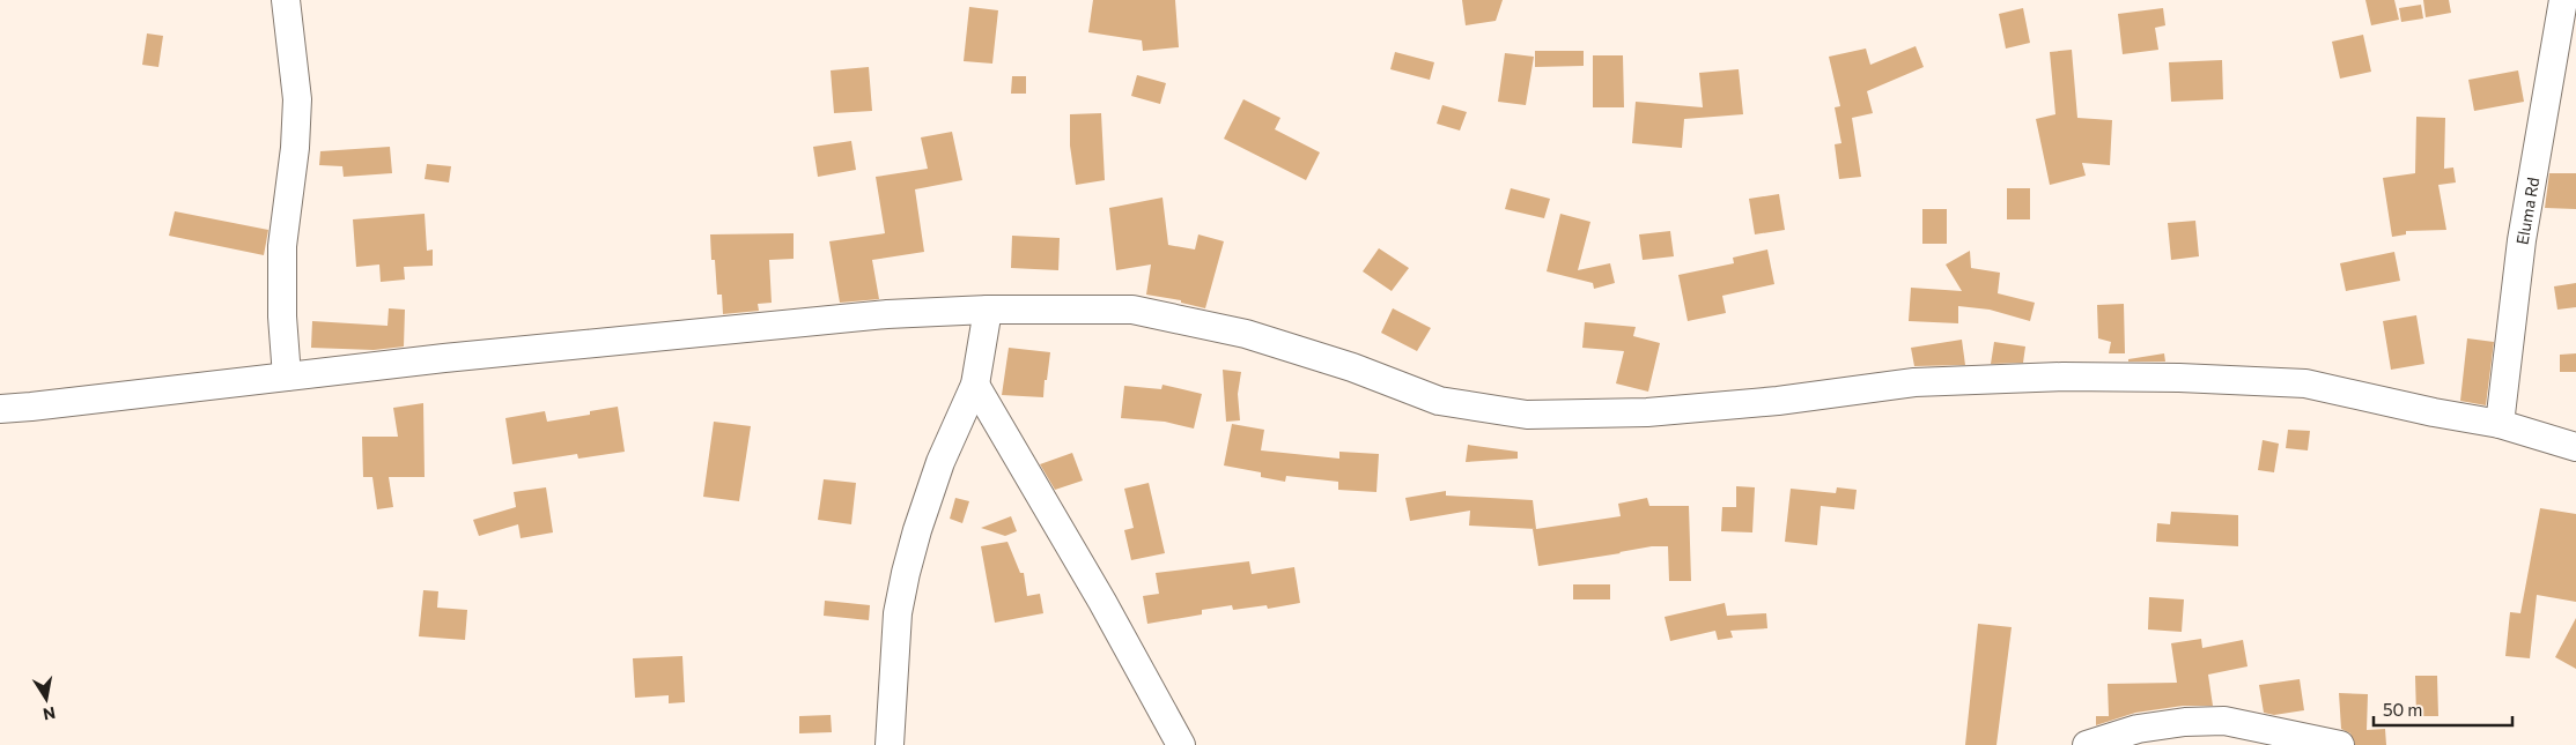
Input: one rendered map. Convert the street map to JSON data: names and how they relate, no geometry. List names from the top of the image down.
{
  "streets": {
    "street": ["Eluma Rd"]
  },
  "scale_bar": "50 m",
  "north": "bottom"
}
